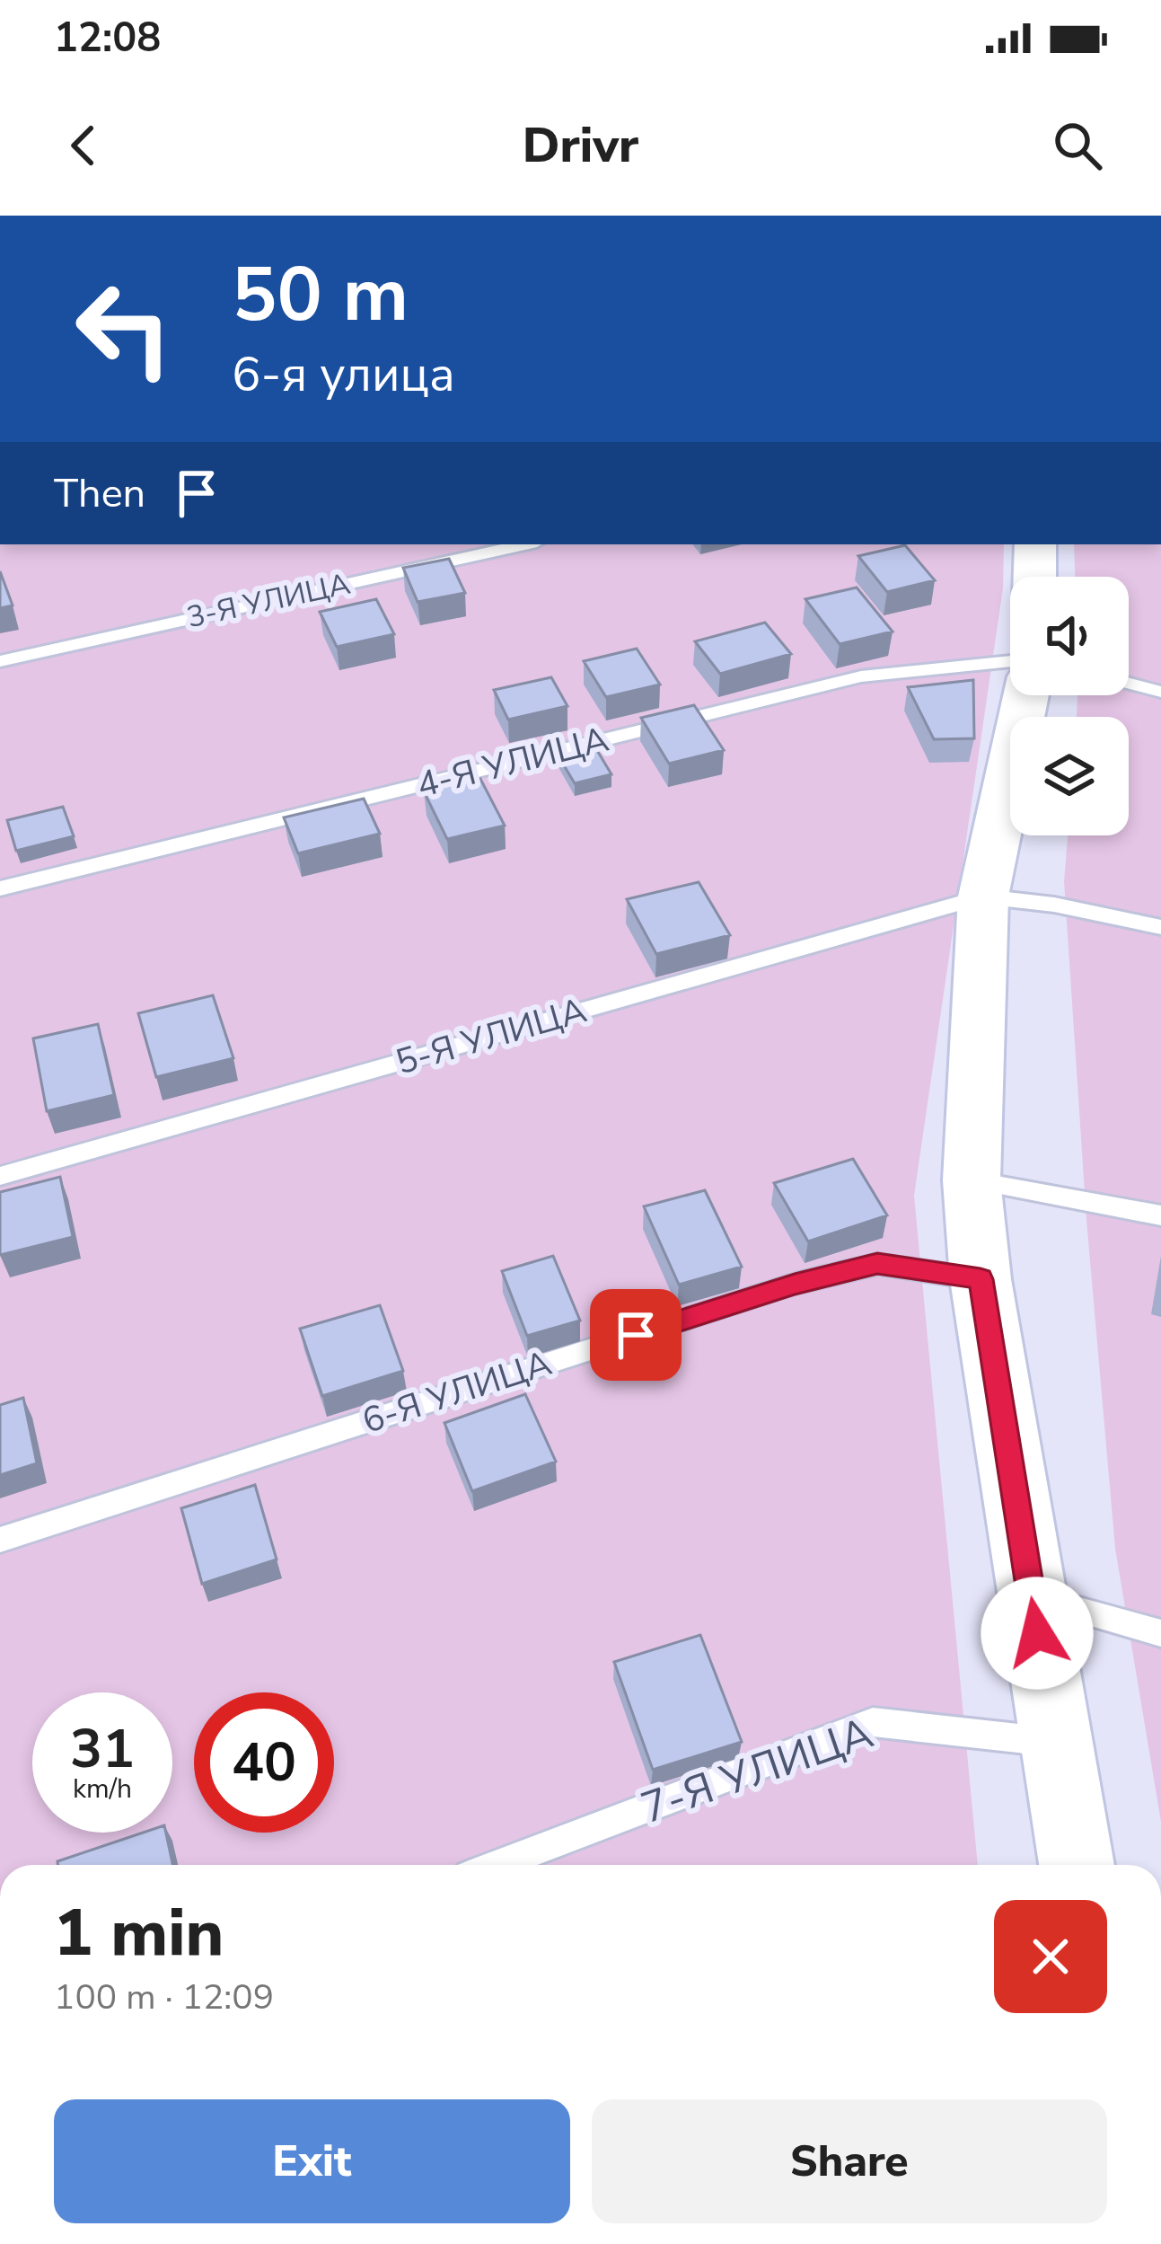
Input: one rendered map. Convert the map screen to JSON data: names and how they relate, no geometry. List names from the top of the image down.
{
  "streets": {
    "lane": [
      "3-Я УЛИЦА",
      "4-Я УЛИЦА",
      "5-Я УЛИЦА",
      "6-Я УЛИЦА",
      "7-Я УЛИЦА"
    ]
  },
  "page": {
    "status": "12:08",
    "header": "Drivr",
    "turn": ["50 m", "6-я улица"],
    "then": "Then",
    "speed": "31 km/h",
    "limit": "40",
    "heading": ["1 min", "100 m · 12:09"],
    "buttons": ["Exit", "Share"]
  }
}
